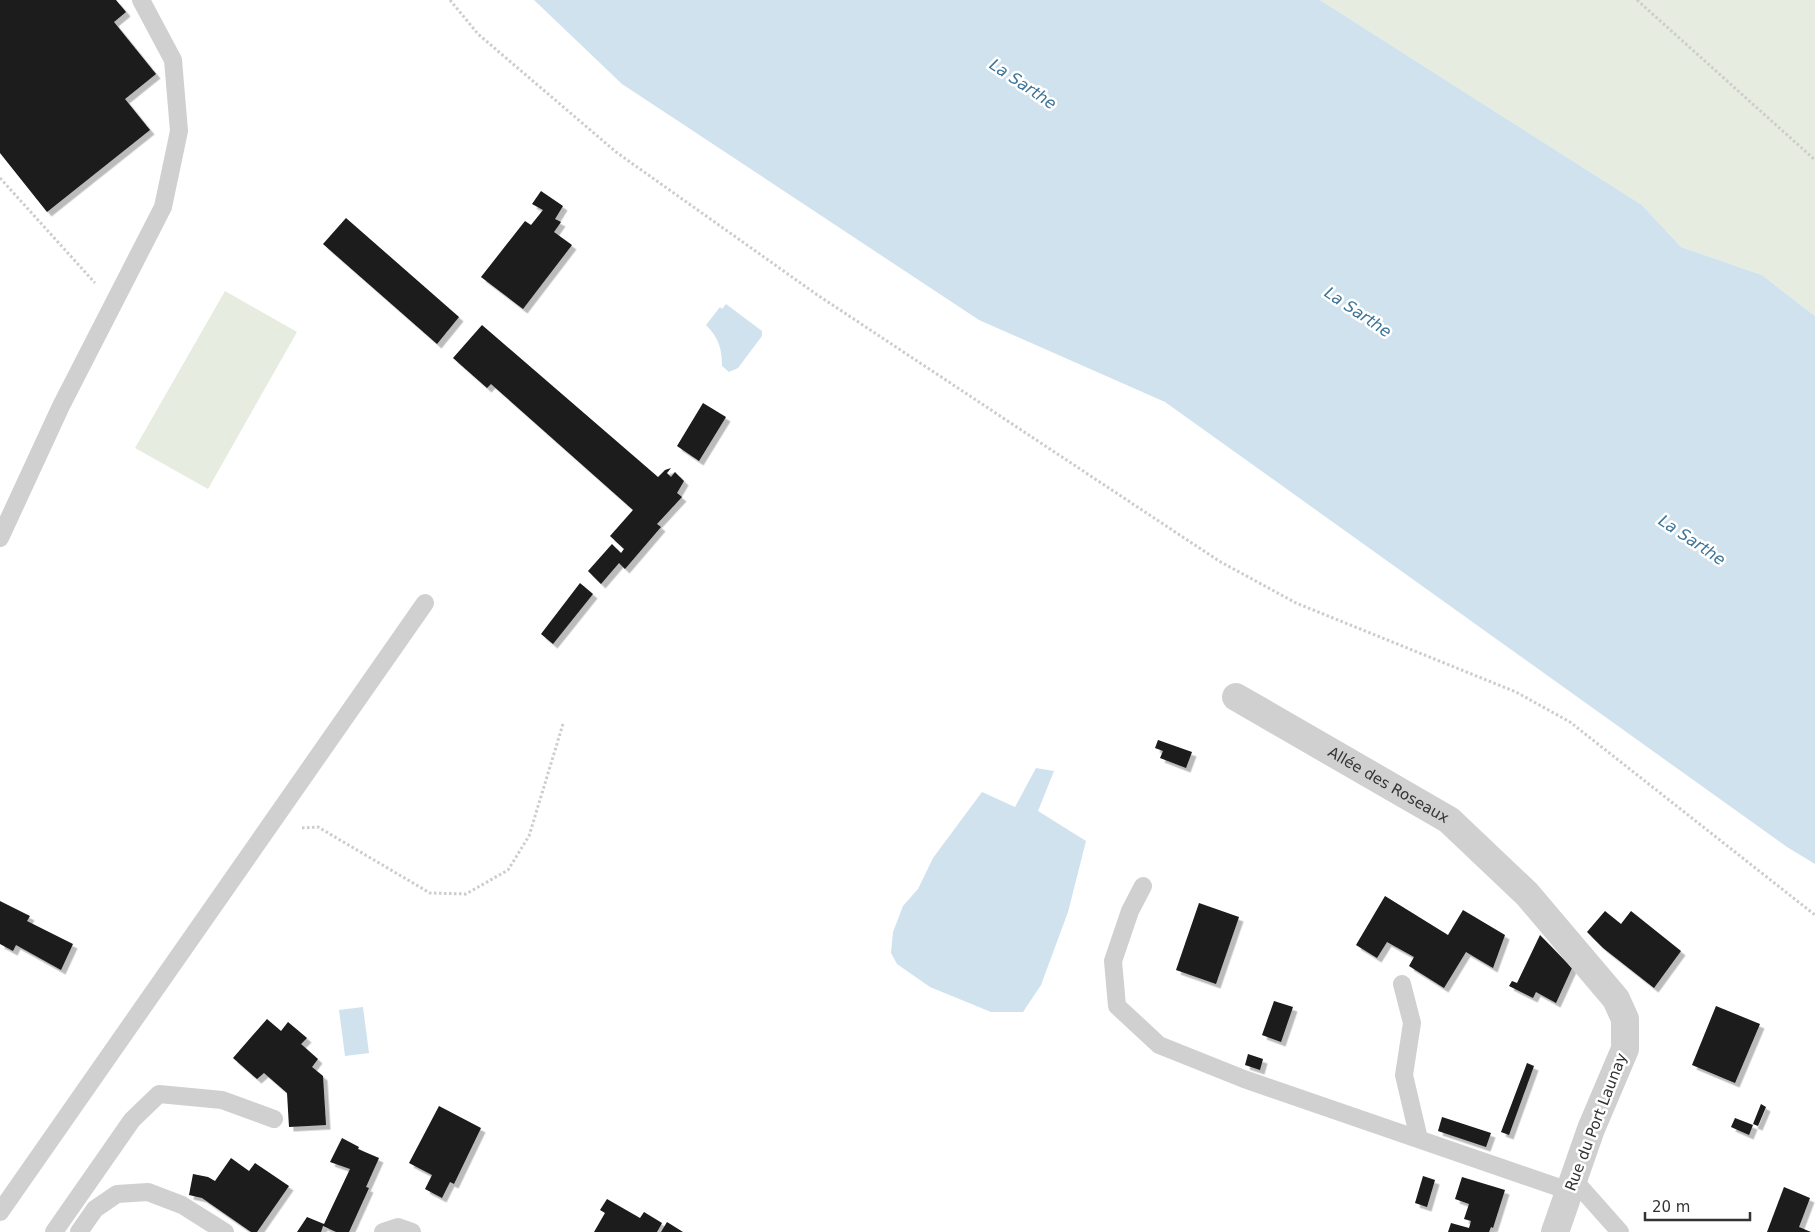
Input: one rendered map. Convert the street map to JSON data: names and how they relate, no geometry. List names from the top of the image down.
{
  "streets": {
    "street": ["Allée des Roseaux", "Rue du Port Launay"]
  },
  "crossings": [
    ["Allée des Roseaux", "Rue du Port Launay"]
  ],
  "water": ["La Sarthe"],
  "scale_bar": "20 m"
}
